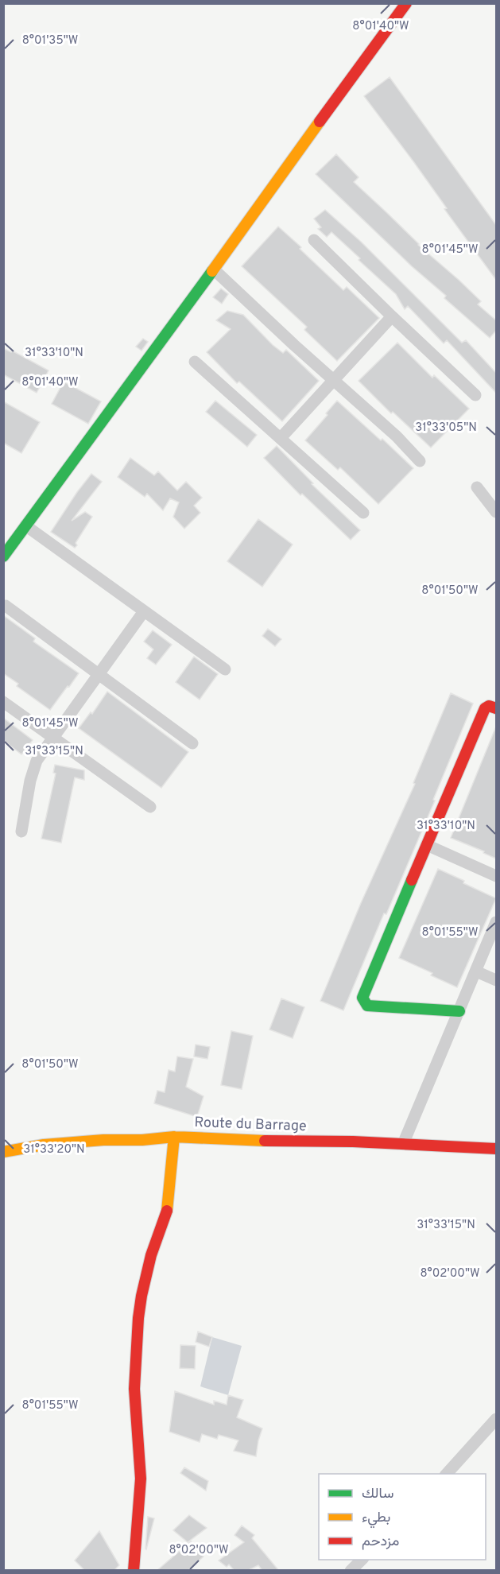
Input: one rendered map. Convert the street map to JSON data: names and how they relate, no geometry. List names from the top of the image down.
{
  "streets": {
    "street": ["Route du Barrage"]
  },
  "legend": ["سالك", "بطيء", "مزدحم"],
  "coordinates": [
    "8°01'40\"W",
    "8°01'35\"W",
    "8°01'45\"W",
    "31°33'10\"N",
    "31°33'05\"N",
    "8°01'50\"W",
    "31°33'15\"N",
    "8°01'55\"W",
    "31°33'20\"N",
    "8°02'00\"W"
  ]
}
